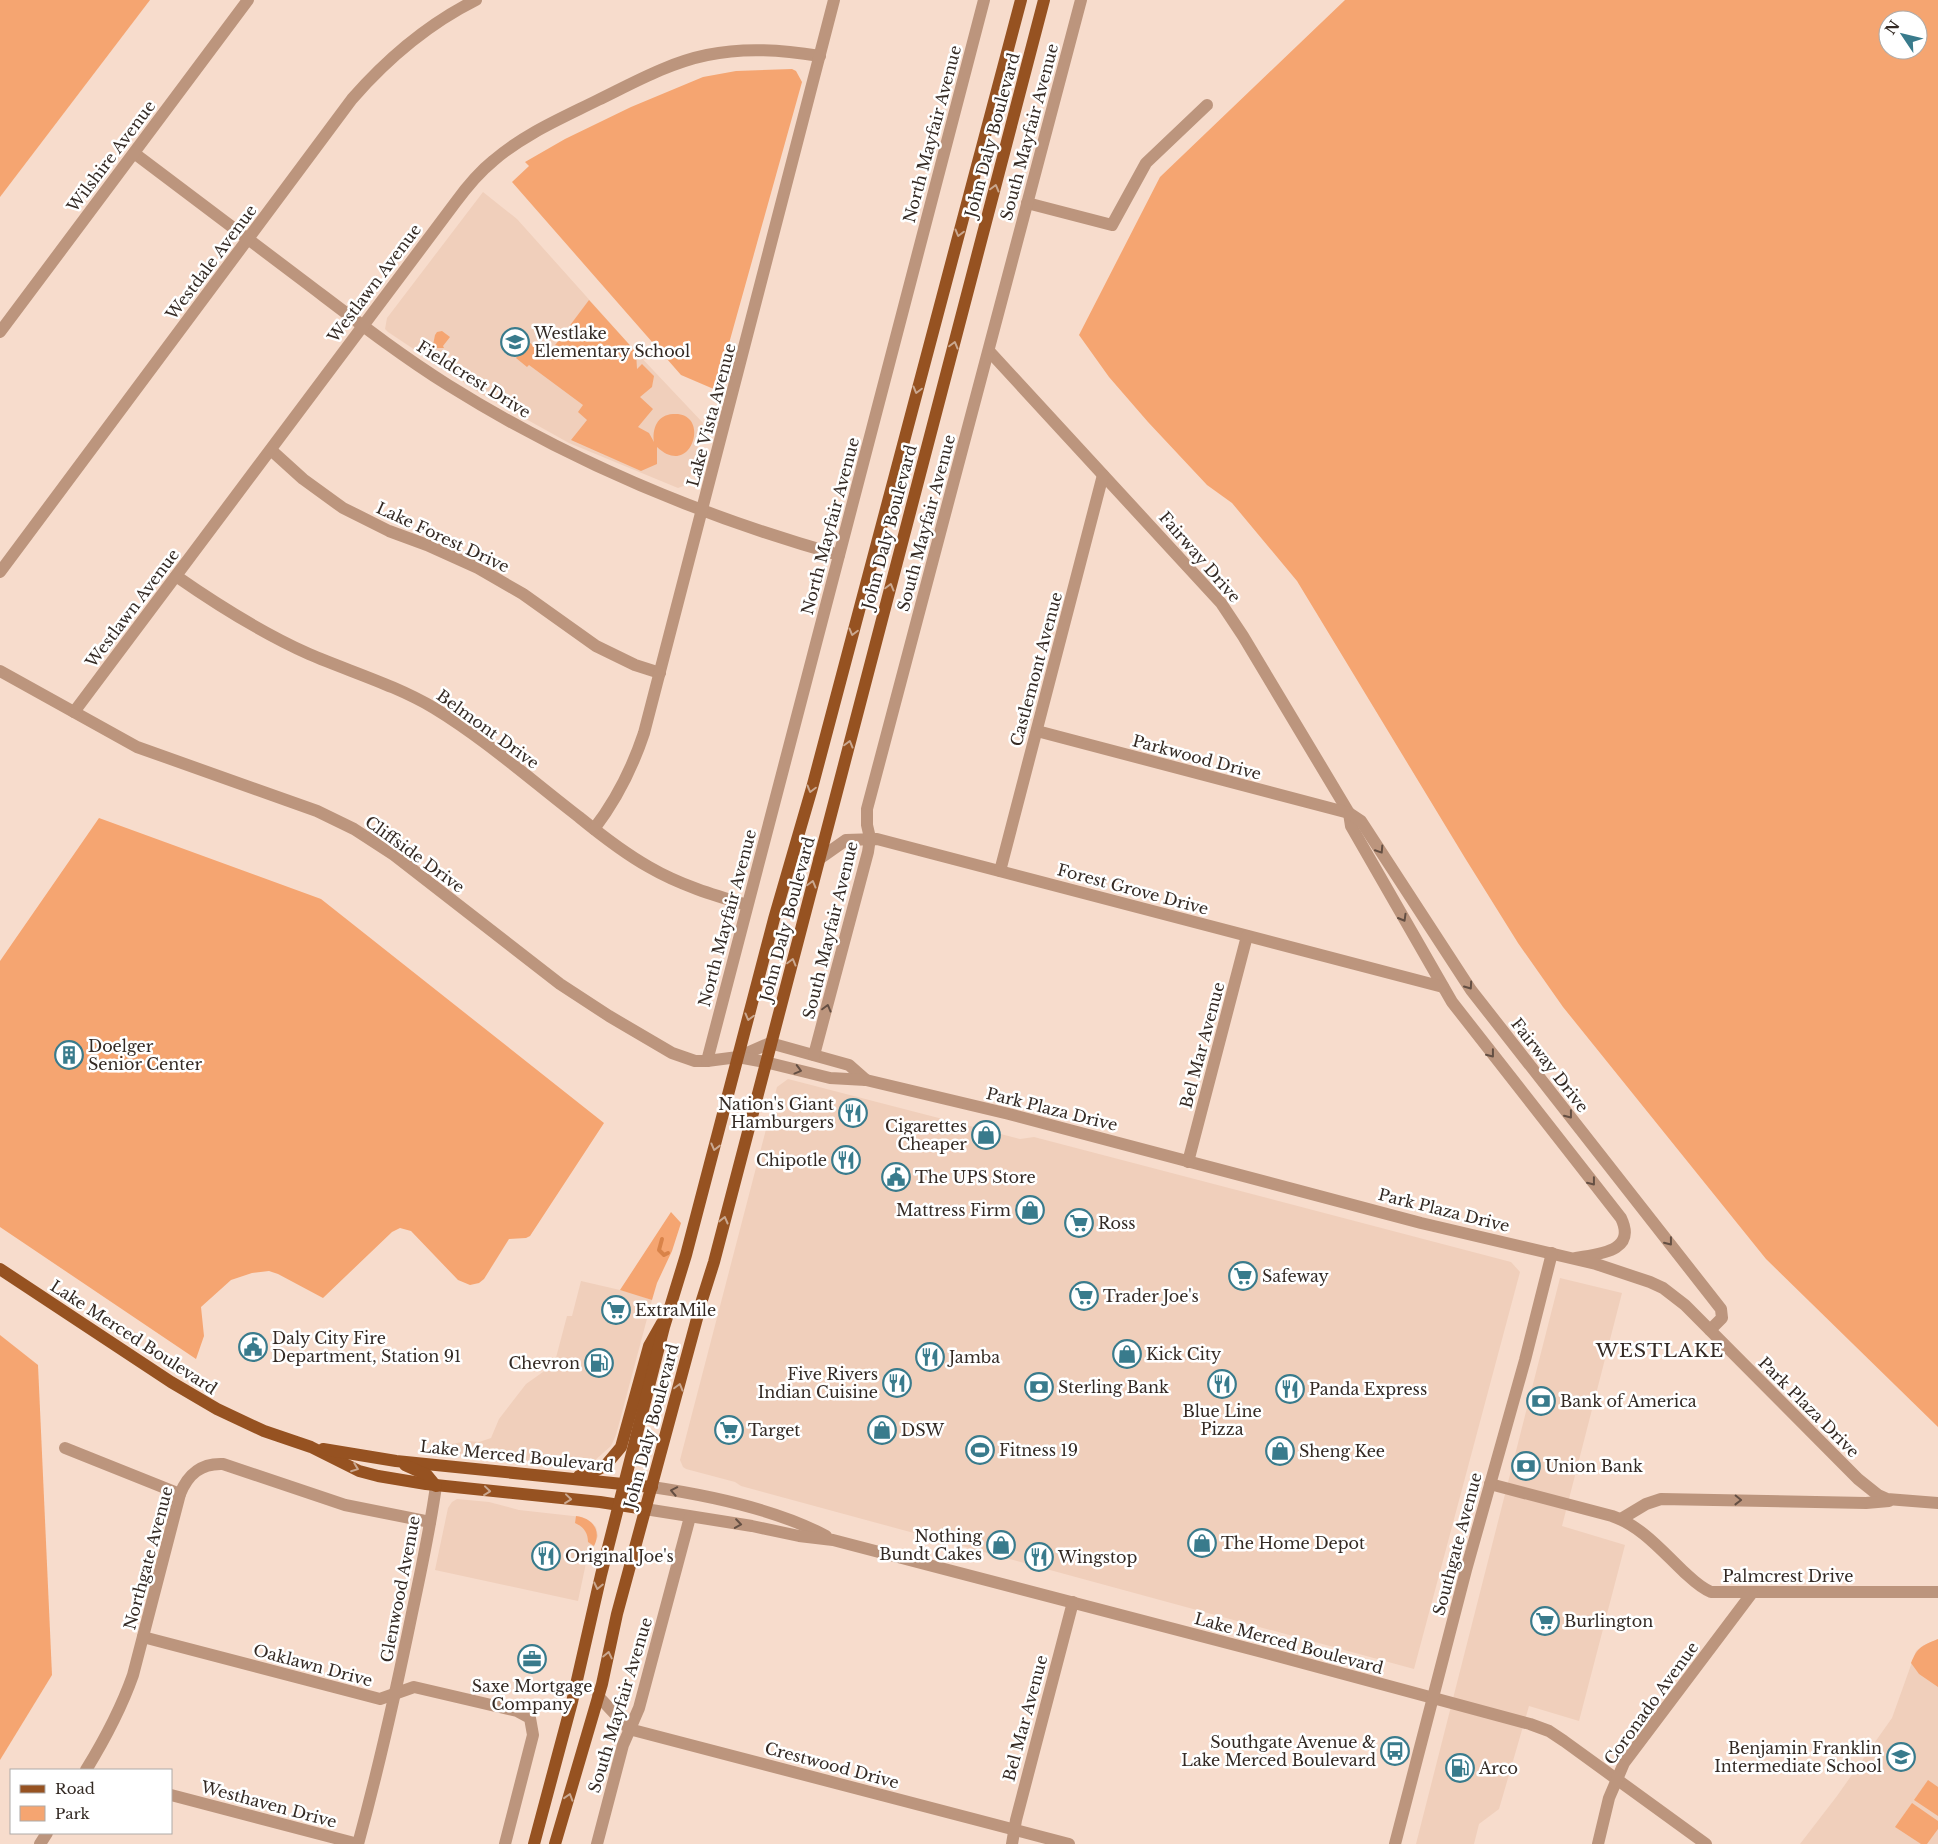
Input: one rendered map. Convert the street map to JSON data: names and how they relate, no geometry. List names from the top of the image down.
{
  "streets": {
    "main road": ["John Daly Boulevard", "Lake Merced Boulevard"],
    "street": [
      "South Mayfair Avenue",
      "North Mayfair Avenue",
      "Wilshire Avenue",
      "Westdale Avenue",
      "Westlawn Avenue",
      "Fieldcrest Drive",
      "Lake Vista Avenue",
      "Lake Forest Drive",
      "Fairway Drive",
      "Castlemont Avenue",
      "Belmont Drive",
      "Parkwood Drive",
      "Cliffside Drive",
      "Forest Grove Drive",
      "Bel Mar Avenue",
      "Park Plaza Drive",
      "Southgate Avenue",
      "Northgate Avenue",
      "Palmcrest Drive",
      "Glenwood Avenue",
      "Oaklawn Drive",
      "Coronado Avenue",
      "Crestwood Drive",
      "Westhaven Drive"
    ]
  },
  "crossings": [
    ["South Mayfair Avenue", "Fairway Drive"],
    ["South Mayfair Avenue", "Forest Grove Drive"],
    ["South Mayfair Avenue", "Park Plaza Drive"],
    ["South Mayfair Avenue", "Lake Merced Boulevard"],
    ["South Mayfair Avenue", "Crestwood Drive"],
    ["North Mayfair Avenue", "Fieldcrest Drive"],
    ["North Mayfair Avenue", "Belmont Drive"],
    ["North Mayfair Avenue", "Cliffside Drive"],
    ["John Daly Boulevard", "Cliffside Drive"],
    ["John Daly Boulevard", "Forest Grove Drive"],
    ["John Daly Boulevard", "Park Plaza Drive"],
    ["John Daly Boulevard", "Lake Merced Boulevard"],
    ["Wilshire Avenue", "Fieldcrest Drive"],
    ["Westdale Avenue", "Fieldcrest Drive"],
    ["Westlawn Avenue", "Fieldcrest Drive"],
    ["Westlawn Avenue", "Lake Vista Avenue"],
    ["Westlawn Avenue", "Lake Forest Drive"],
    ["Westlawn Avenue", "Belmont Drive"],
    ["Westlawn Avenue", "Cliffside Drive"],
    ["Fieldcrest Drive", "Lake Vista Avenue"],
    ["Lake Vista Avenue", "Lake Forest Drive"],
    ["Lake Vista Avenue", "Belmont Drive"],
    ["Fairway Drive", "Castlemont Avenue"],
    ["Fairway Drive", "Parkwood Drive"],
    ["Fairway Drive", "Forest Grove Drive"],
    ["Fairway Drive", "Park Plaza Drive"],
    ["Castlemont Avenue", "Parkwood Drive"],
    ["Castlemont Avenue", "Forest Grove Drive"],
    ["Cliffside Drive", "Park Plaza Drive"],
    ["Forest Grove Drive", "Bel Mar Avenue"],
    ["Bel Mar Avenue", "Park Plaza Drive"],
    ["Bel Mar Avenue", "Lake Merced Boulevard"],
    ["Bel Mar Avenue", "Crestwood Drive"],
    ["Park Plaza Drive", "Southgate Avenue"],
    ["Lake Merced Boulevard", "Southgate Avenue"],
    ["Lake Merced Boulevard", "Glenwood Avenue"],
    ["Lake Merced Boulevard", "Coronado Avenue"],
    ["Southgate Avenue", "Palmcrest Drive"],
    ["Northgate Avenue", "Glenwood Avenue"],
    ["Northgate Avenue", "Oaklawn Drive"],
    ["Palmcrest Drive", "Coronado Avenue"],
    ["Glenwood Avenue", "Oaklawn Drive"],
    ["Glenwood Avenue", "Westhaven Drive"]
  ],
  "one_way": ["Fairway Drive"],
  "districts": ["WESTLAKE"],
  "places": {
    "school or university": ["Westlake Elementary School", "Benjamin Franklin Intermediate School"],
    "building": ["Doelger Senior Center"],
    "restaurant": [
      "Nation's Giant Hamburgers",
      "Chipotle",
      "Jamba",
      "Five Rivers Indian Cuisine",
      "Blue Line Pizza",
      "Panda Express",
      "Original Joe's",
      "Wingstop"
    ],
    "shop": [
      "Cigarettes Cheaper",
      "Mattress Firm",
      "Kick City",
      "DSW",
      "Sheng Kee",
      "The Home Depot",
      "Nothing Bundt Cakes"
    ],
    "public building": ["The UPS Store", "Daly City Fire Department, Station 91"],
    "supermarket": [
      "Ross",
      "Safeway",
      "Trader Joe's",
      "ExtraMile",
      "Target",
      "Burlington"
    ],
    "fuel station": ["Chevron", "Arco"],
    "bank": ["Sterling Bank", "Bank of America", "Union Bank"],
    "sports": ["Fitness 19"],
    "office": ["Saxe Mortgage Company"],
    "bus stop": ["Southgate Avenue & Lake Merced Boulevard"]
  },
  "legend": ["Road", "Park"],
  "north": "top left"
}
